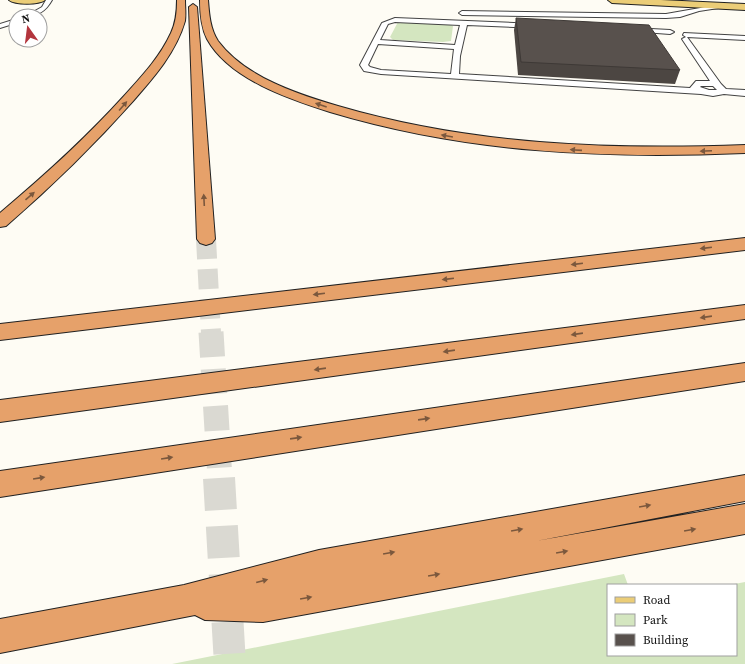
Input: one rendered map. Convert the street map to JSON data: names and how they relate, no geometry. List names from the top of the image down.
{
  "legend": ["Road", "Park", "Building"],
  "north": "top"
}
